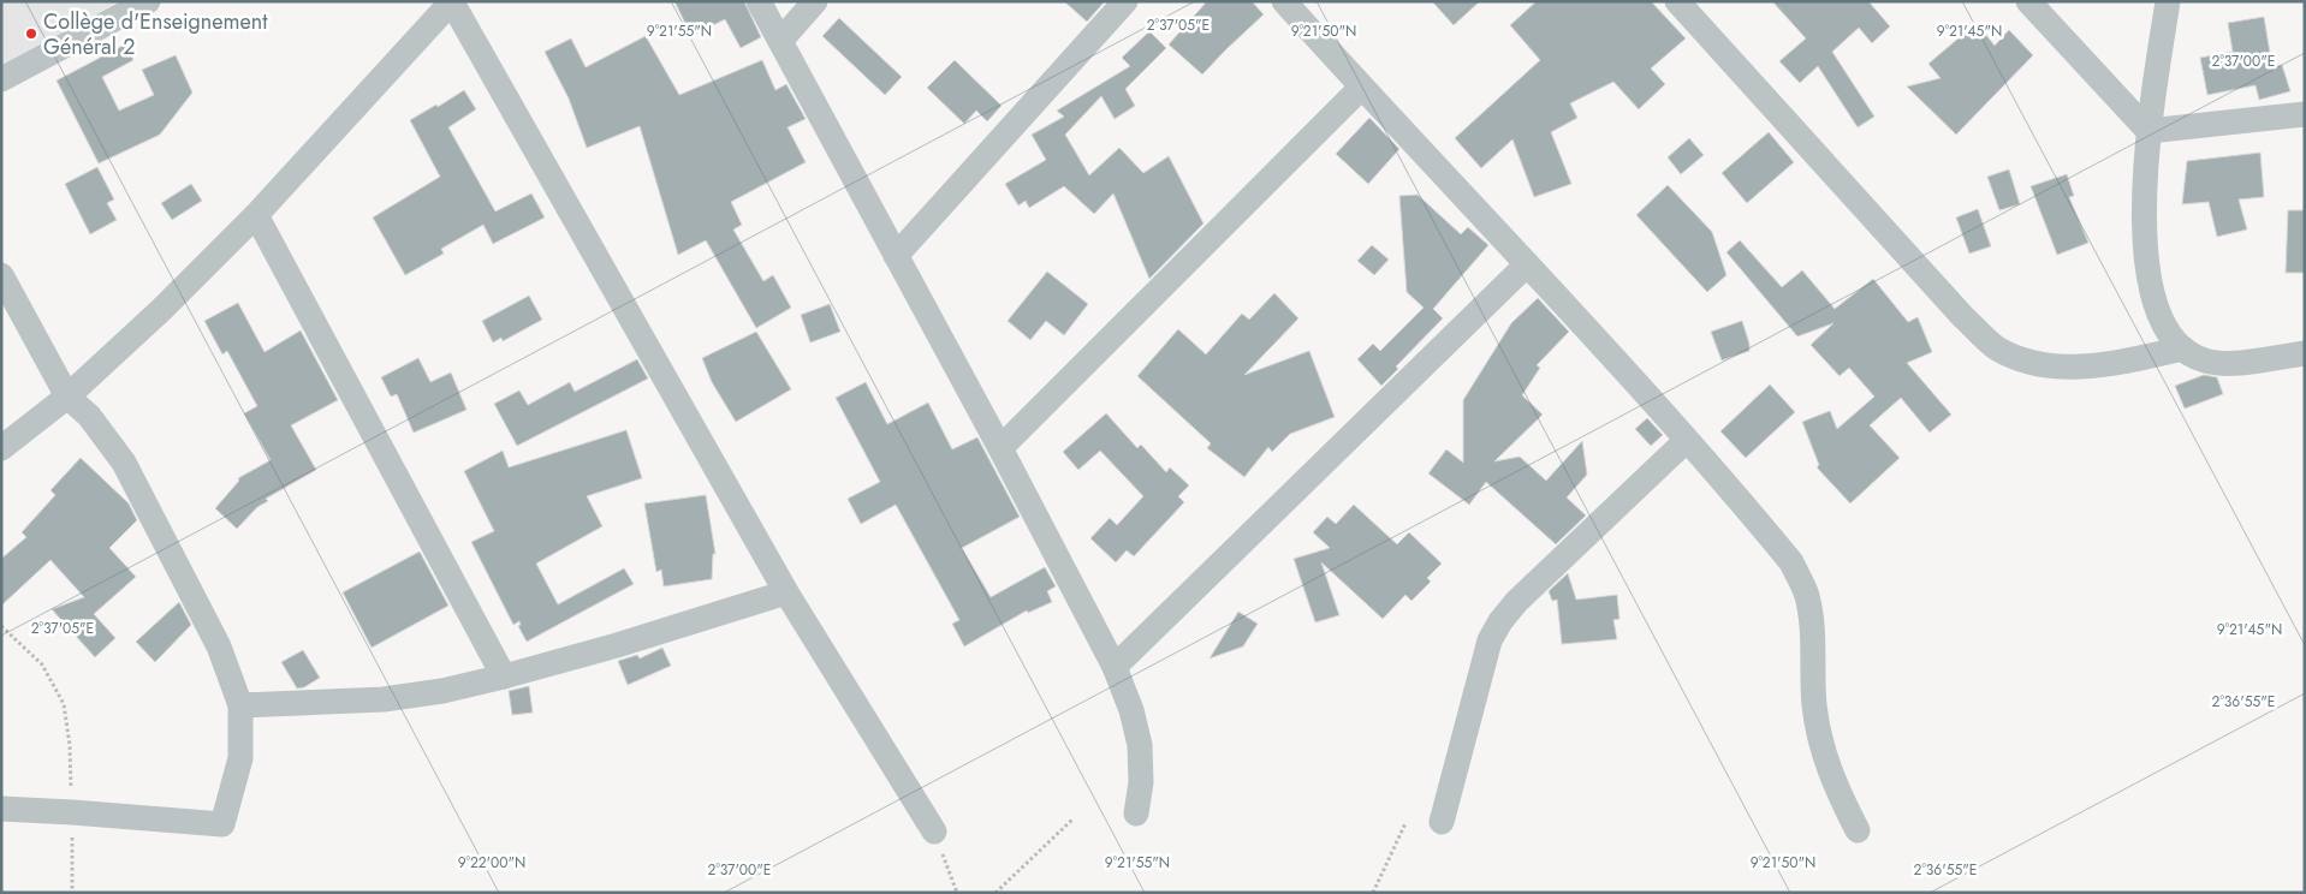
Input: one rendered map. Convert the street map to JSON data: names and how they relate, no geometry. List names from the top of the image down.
{
  "places": ["Collège d'Enseignement Général 2"],
  "coordinates": [
    "2°37'05\"E",
    "9°21'55\"N",
    "9°21'50\"N",
    "9°21'45\"N",
    "2°37'00\"E",
    "2°36'55\"E",
    "9°22'00\"N"
  ]
}
